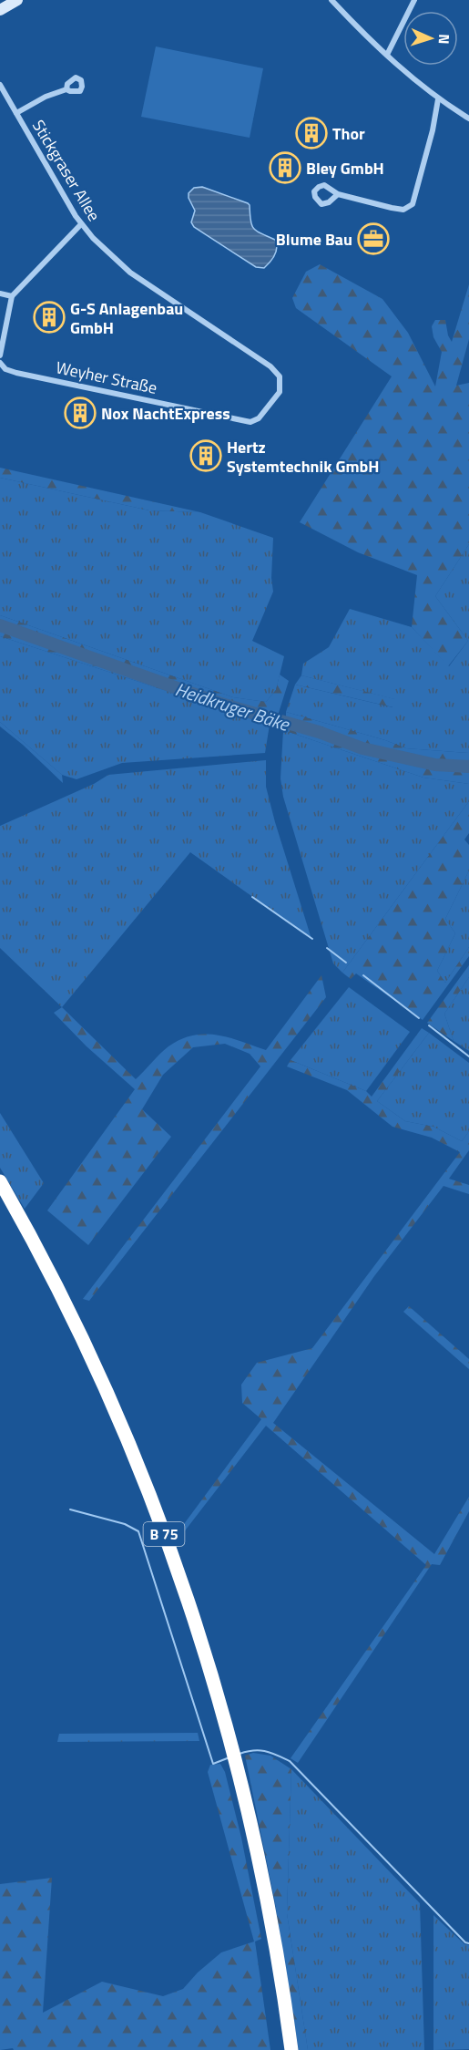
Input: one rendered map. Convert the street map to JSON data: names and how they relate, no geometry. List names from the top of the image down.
{
  "streets": {
    "highway": ["B 75"],
    "street": ["Stickgraser Allee", "Weyher Straße"]
  },
  "crossings": [
    ["Stickgraser Allee", "Weyher Straße"]
  ],
  "water": ["Heidkruger Bäke"],
  "places": {
    "building": [
      "Thor",
      "Bley GmbH",
      "G-S Anlagenbau GmbH",
      "Nox NachtExpress",
      "Hertz Systemtechnik GmbH"
    ],
    "office": ["Blume Bau"]
  },
  "north": "right"
}
